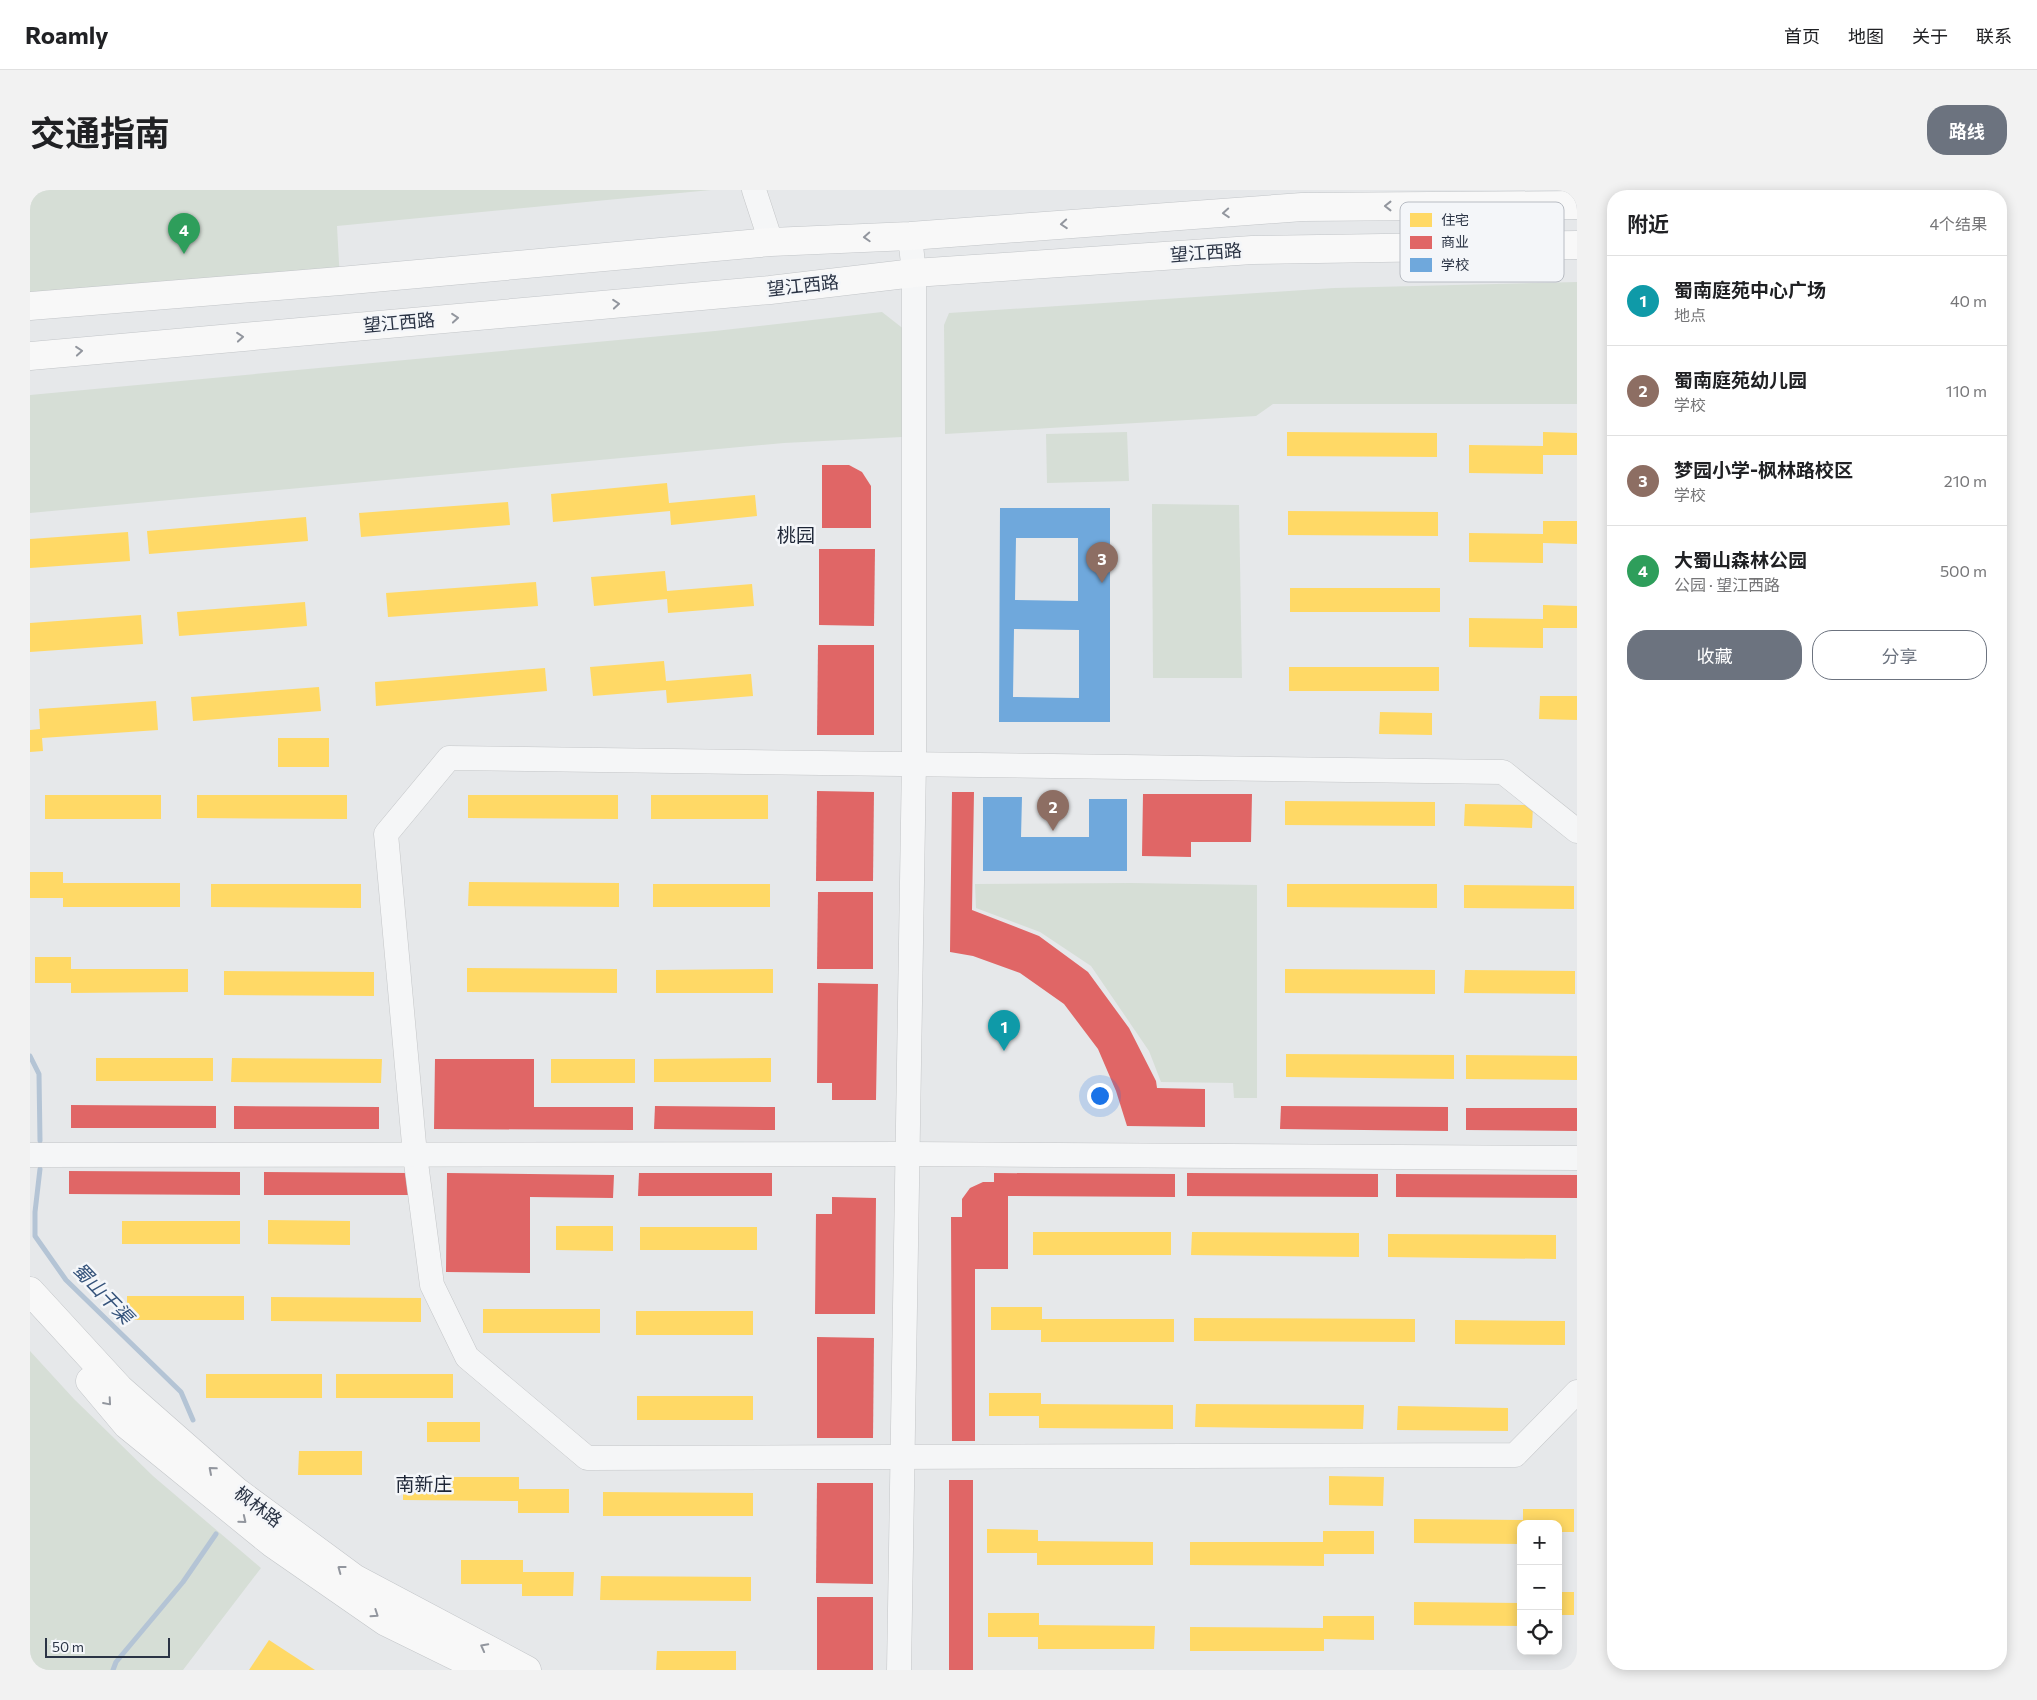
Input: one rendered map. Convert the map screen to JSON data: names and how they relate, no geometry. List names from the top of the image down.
{
  "streets": {
    "main road": ["望江西路", "枫林路"]
  },
  "districts": ["桃园", "南新庄"],
  "water": ["蜀山干渠"],
  "legend": ["住宅", "商业", "学校"],
  "scale_bar": "50 m",
  "page": {
    "header": "Roamly",
    "nav": [
      "首页",
      "地图",
      "关于",
      "联系"
    ],
    "title": "交通指南",
    "buttons": [
      "路线",
      ["收藏", "分享"]
    ],
    "heading": ["附近", "4个结果"],
    "pins": [
      "4",
      "3",
      "2",
      "1"
    ],
    "list": [
      {
        "mark": "1",
        "name": "蜀南庭苑中心广场",
        "note": "地点",
        "value": "40 m"
      },
      {
        "mark": "2",
        "name": "蜀南庭苑幼儿园",
        "note": "学校",
        "value": "110 m"
      },
      {
        "mark": "3",
        "name": "梦园小学-枫林路校区",
        "note": "学校",
        "value": "210 m"
      },
      {
        "mark": "4",
        "name": "大蜀山森林公园",
        "note": "公园 · 望江西路",
        "value": "500 m"
      }
    ],
    "map_buttons": ["+", "−"],
    "scale": "50 m"
  }
}
